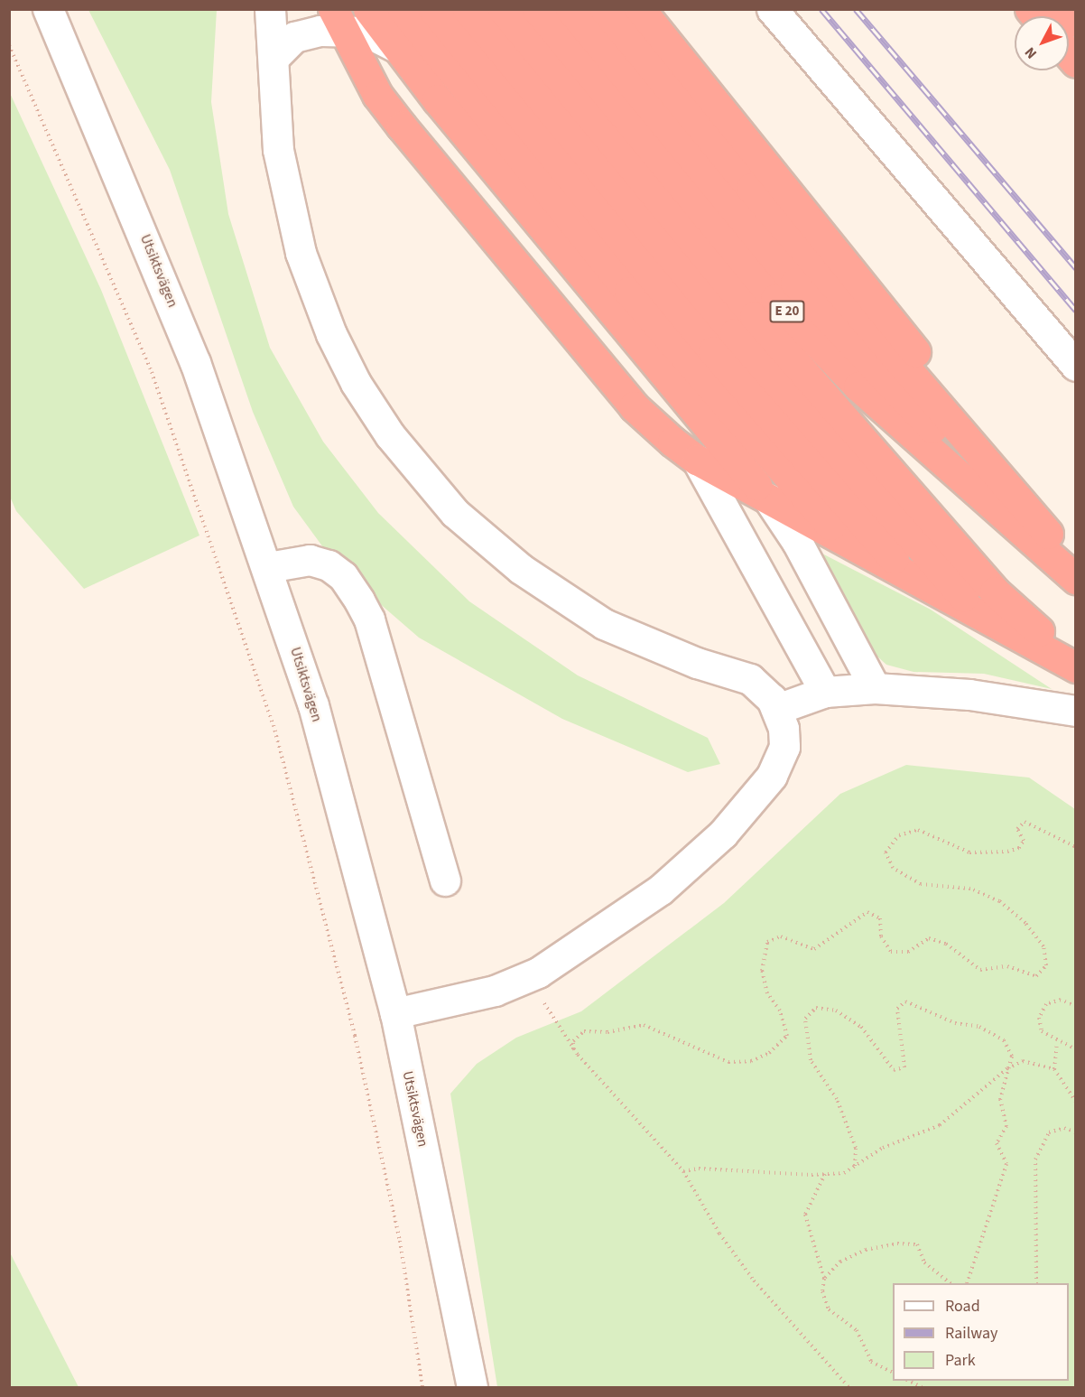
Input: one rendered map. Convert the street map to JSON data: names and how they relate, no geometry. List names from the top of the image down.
{
  "streets": {
    "highway": ["E 20"],
    "street": ["Utsiktsvägen"]
  },
  "legend": ["Road", "Railway", "Park"],
  "north": "bottom left"
}
